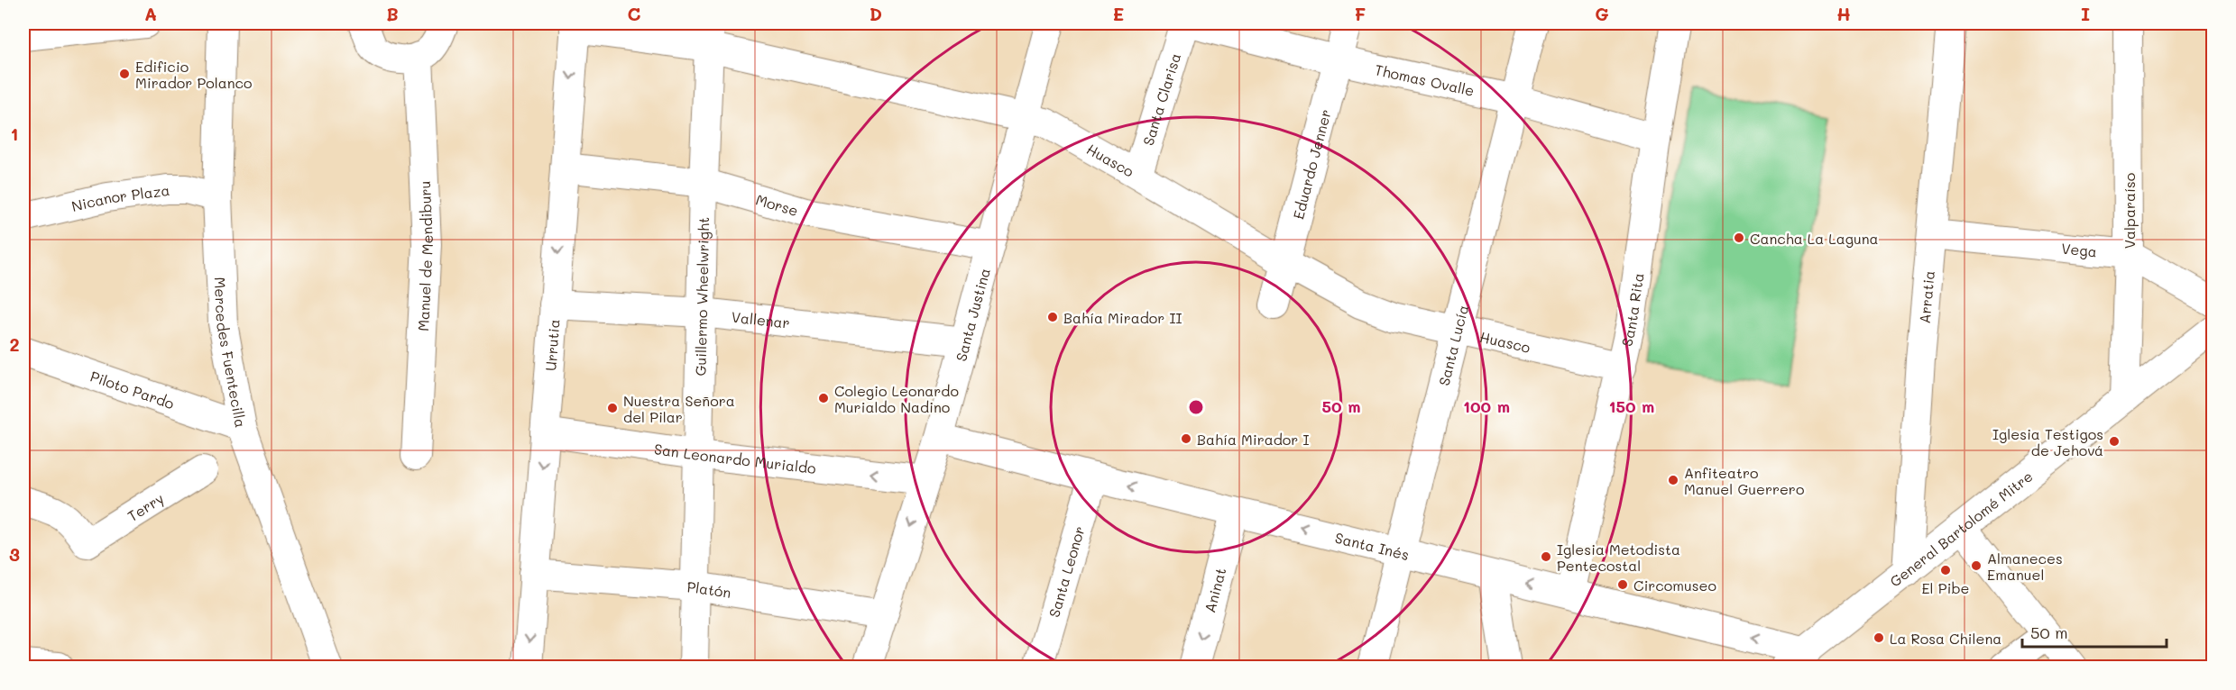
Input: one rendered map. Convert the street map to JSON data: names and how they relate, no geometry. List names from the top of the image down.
{
  "streets": {
    "street": [
      "Thomas Ovalle",
      "Santa Clarisa",
      "Huasco",
      "Eduardo Jenner",
      "Nicanor Plaza",
      "Morse",
      "Valparaíso",
      "Vega",
      "Manuel de Mendiburu",
      "Guillermo Wheelwright",
      "Arratia",
      "Santa Rita",
      "Santa Justina",
      "Vallenar",
      "Urrutia",
      "Santa Lucía",
      "Mercedes Fuentecilla",
      "Piloto Pardo",
      "San Leonardo Murialdo",
      "Terry",
      "General Bartolomé Mitre",
      "Santa Inés",
      "Santa Leonor",
      "Platón",
      "Aninat"
    ]
  },
  "crossings": [
    ["Thomas Ovalle", "Eduardo Jenner"],
    ["Thomas Ovalle", "Santa Rita"],
    ["Thomas Ovalle", "Santa Lucía"],
    ["Santa Clarisa", "Huasco"],
    ["Huasco", "Eduardo Jenner"],
    ["Huasco", "Guillermo Wheelwright"],
    ["Huasco", "Santa Rita"],
    ["Huasco", "Santa Justina"],
    ["Huasco", "Urrutia"],
    ["Huasco", "Santa Lucía"],
    ["Nicanor Plaza", "Mercedes Fuentecilla"],
    ["Morse", "Guillermo Wheelwright"],
    ["Morse", "Santa Justina"],
    ["Morse", "Urrutia"],
    ["Valparaíso", "Vega"],
    ["Valparaíso", "General Bartolomé Mitre"],
    ["Vega", "Arratia"],
    ["Guillermo Wheelwright", "Vallenar"],
    ["Guillermo Wheelwright", "San Leonardo Murialdo"],
    ["Guillermo Wheelwright", "Platón"],
    ["Arratia", "General Bartolomé Mitre"],
    ["Santa Rita", "Santa Inés"],
    ["Santa Justina", "Vallenar"],
    ["Santa Justina", "San Leonardo Murialdo"],
    ["Santa Justina", "Santa Inés"],
    ["Santa Justina", "Platón"],
    ["Vallenar", "Urrutia"],
    ["Urrutia", "San Leonardo Murialdo"],
    ["Urrutia", "Platón"],
    ["Santa Lucía", "Santa Inés"],
    ["Mercedes Fuentecilla", "Piloto Pardo"],
    ["General Bartolomé Mitre", "Santa Inés"],
    ["Santa Inés", "Santa Leonor"],
    ["Santa Inés", "Aninat"]
  ],
  "one_way": [
    "Urrutia",
    "San Leonardo Murialdo",
    "Santa Inés",
    "Aninat"
  ],
  "places": [
    "Edificio Mirador Polanco",
    "Cancha La Laguna",
    "Bahía Mirador II",
    "Colegio Leonardo Murialdo Nadino",
    "Nuestra Señora del Pilar",
    "Bahía Mirador I",
    "Iglesia Testigos de Jehová",
    "Anfiteatro Manuel Guerrero",
    "Iglesia Metodista Pentecostal",
    "Almaneces Emanuel",
    "El Pibe",
    "Circomuseo",
    "La Rosa Chilena"
  ],
  "scale_bar": "50 m",
  "grid": {
    "columns": [
      "A",
      "B",
      "C",
      "D",
      "E",
      "F",
      "G",
      "H",
      "I"
    ],
    "rows": ["1", "2", "3"]
  },
  "rings": ["50 m", "100 m", "150 m"]
}
